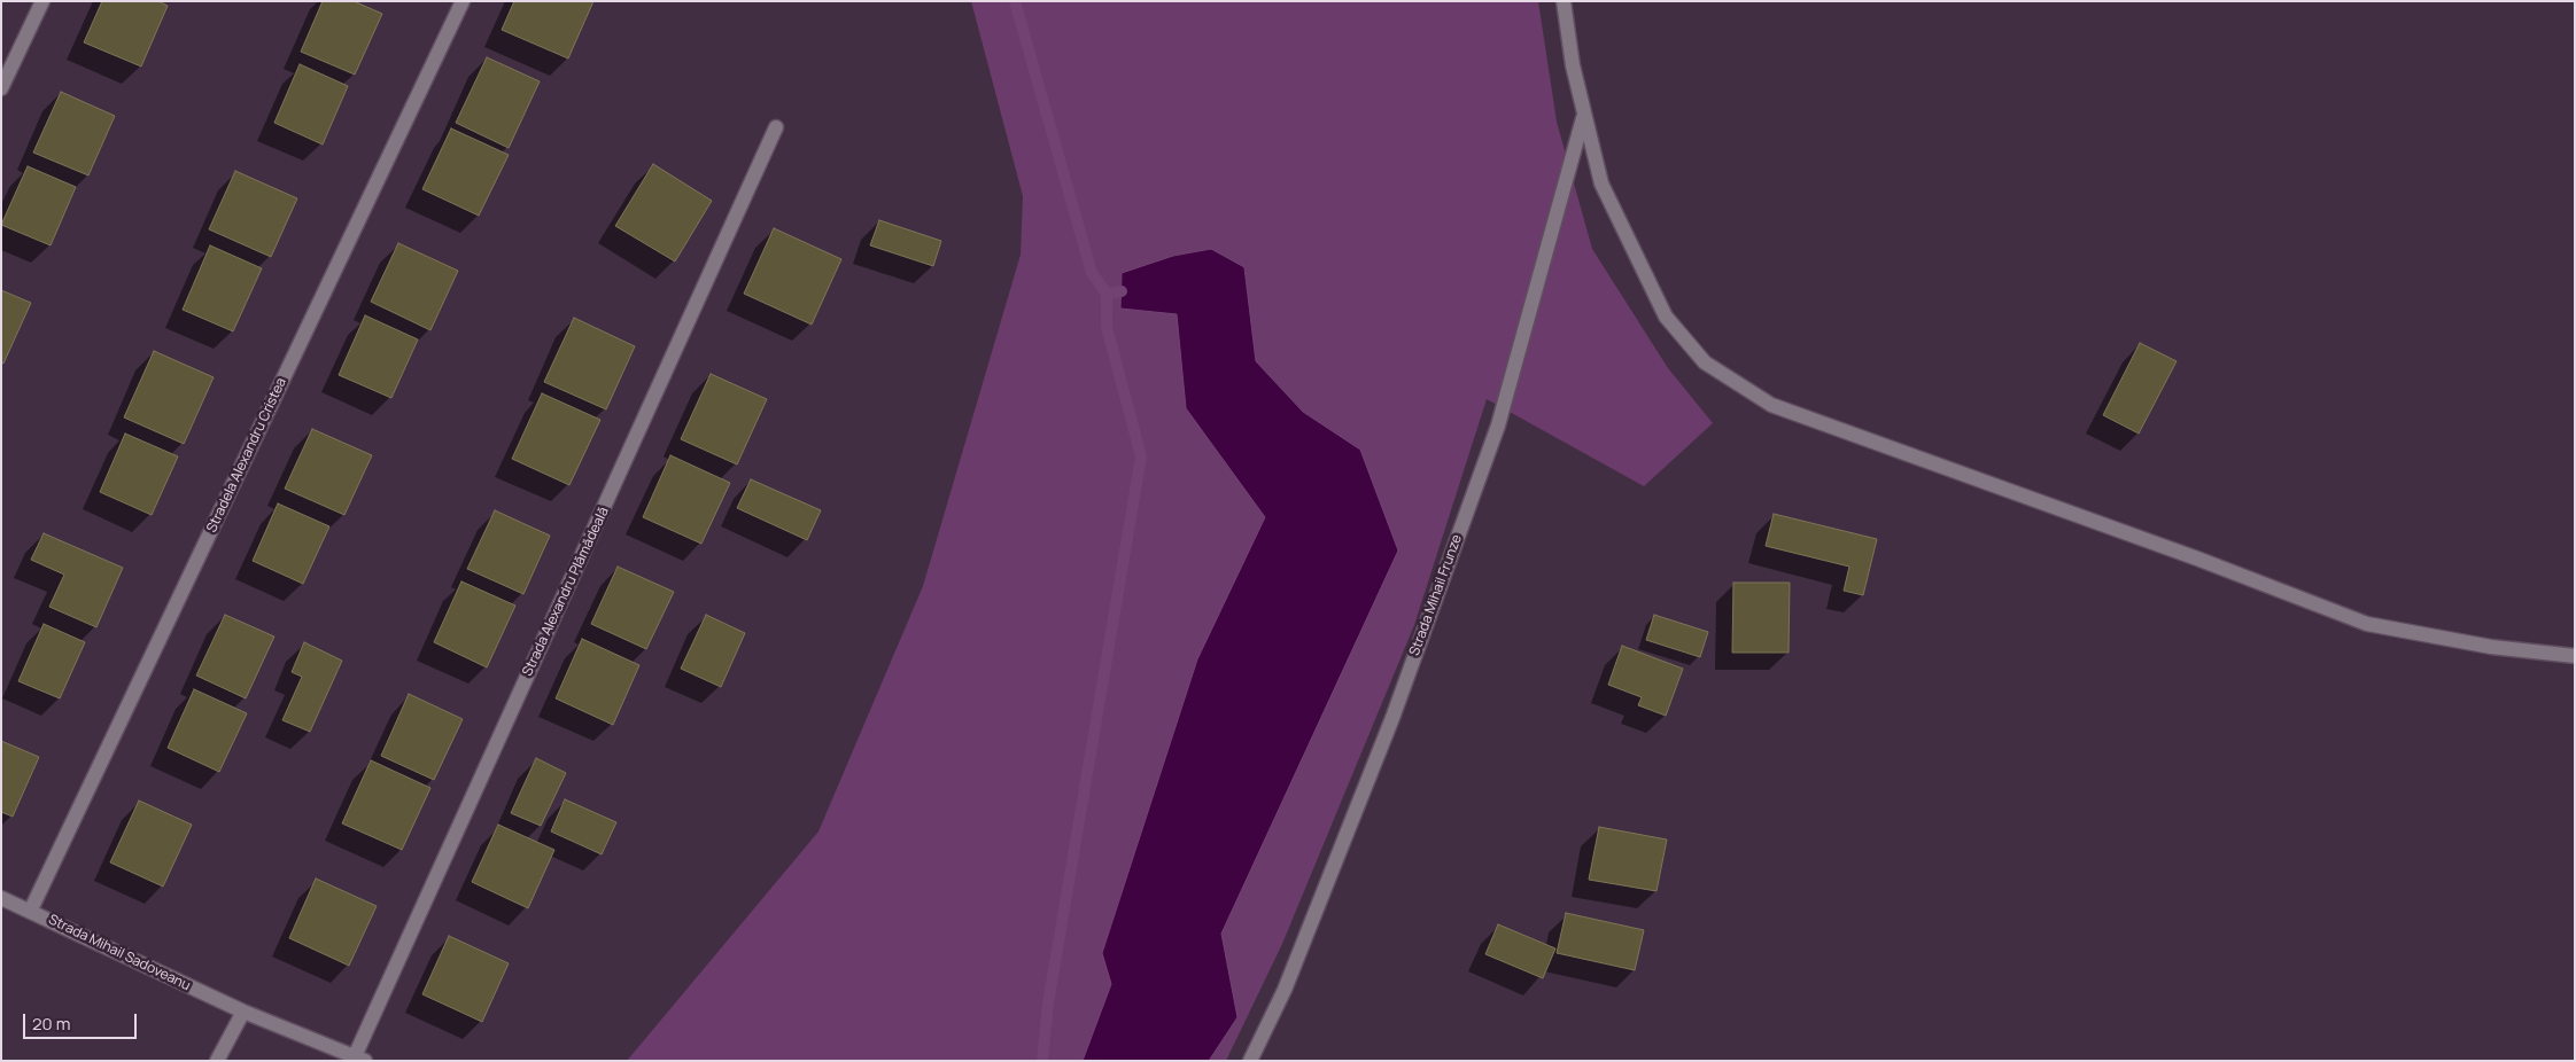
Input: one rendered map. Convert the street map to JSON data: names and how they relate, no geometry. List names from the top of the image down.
{
  "streets": {
    "street": [
      "Stradela Alexandru Cristea",
      "Strada Alexandru Plămădeală",
      "Strada Mihail Frunze",
      "Strada Mihail Sadoveanu"
    ]
  },
  "crossings": [
    ["Stradela Alexandru Cristea", "Strada Mihail Sadoveanu"],
    ["Strada Alexandru Plămădeală", "Strada Mihail Sadoveanu"]
  ],
  "scale_bar": "20 m"
}
